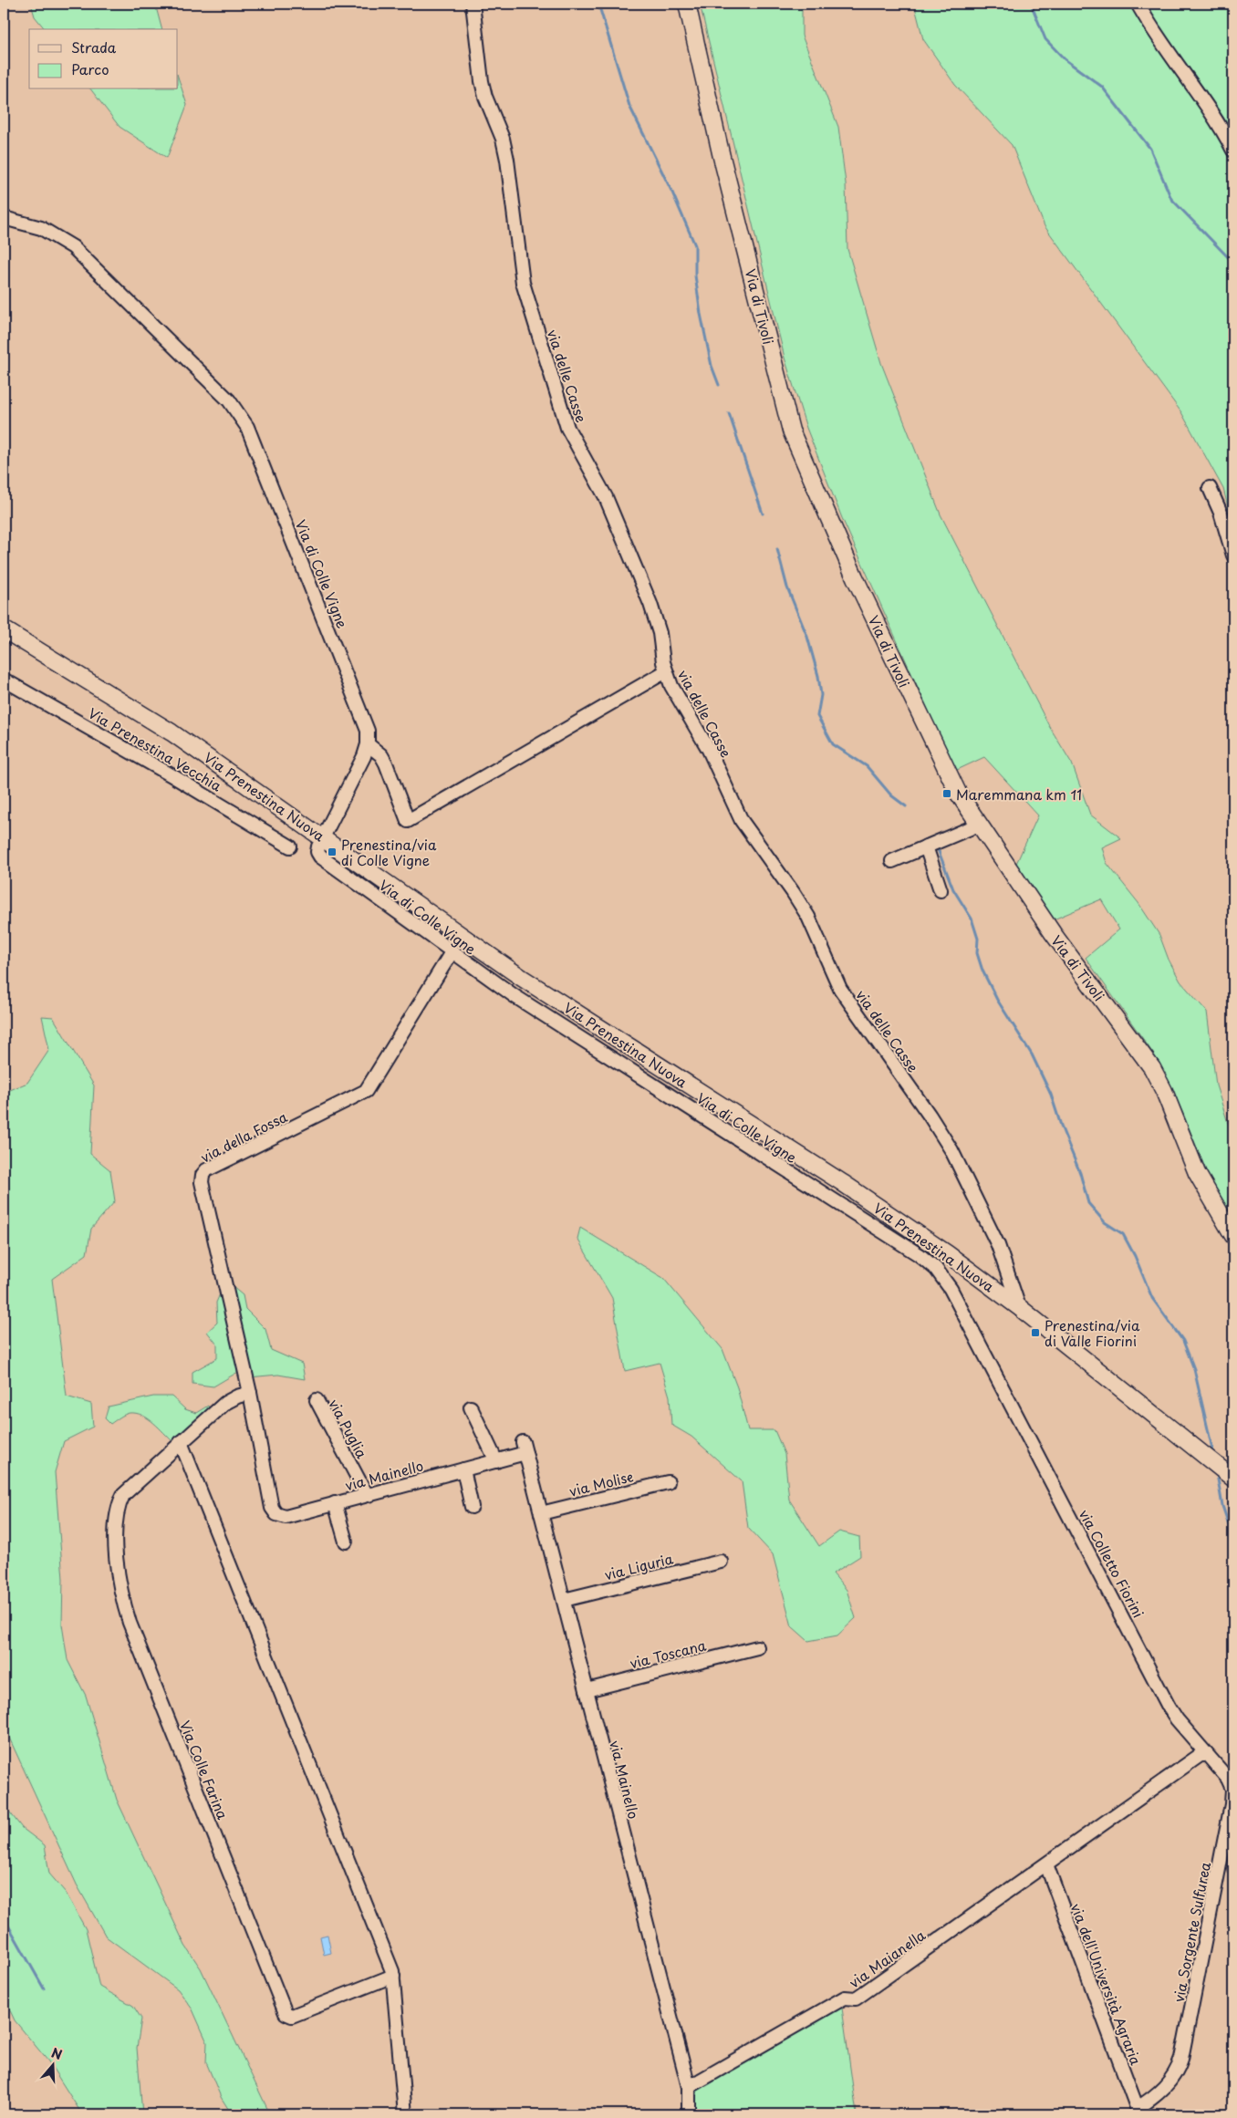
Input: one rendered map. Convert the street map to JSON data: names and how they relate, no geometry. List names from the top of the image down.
{
  "streets": {
    "main road": ["Via di Tivoli", "Via Prenestina Nuova"],
    "street": [
      "via delle Casse",
      "Via di Colle Vigne",
      "Via Prenestina Vecchia",
      "via della Fossa",
      "via Puglia",
      "via Mainello",
      "via Molise",
      "via Colletto Fiorini",
      "via Liguria",
      "via Toscana",
      "Via Colle Farina",
      "via Sorgente Sulfurea",
      "via Maianella",
      "via dell'Università Agraria"
    ]
  },
  "crossings": [
    ["via delle Casse", "Via Prenestina Nuova"],
    ["Via di Colle Vigne", "Via Prenestina Nuova"],
    ["Via di Colle Vigne", "via della Fossa"],
    ["Via di Colle Vigne", "via Colletto Fiorini"],
    ["via della Fossa", "via Mainello"],
    ["via della Fossa", "Via Colle Farina"],
    ["via Puglia", "via Mainello"],
    ["via Mainello", "via Molise"],
    ["via Mainello", "via Liguria"],
    ["via Mainello", "via Toscana"],
    ["via Mainello", "via Maianella"],
    ["via Colletto Fiorini", "via Sorgente Sulfurea"],
    ["via Colletto Fiorini", "via Maianella"],
    ["via Sorgente Sulfurea", "via Maianella"],
    ["via Sorgente Sulfurea", "via dell'Università Agraria"],
    ["via Maianella", "via dell'Università Agraria"]
  ],
  "places": {
    "transit": ["Maremmana km 11", "Prenestina/via di Colle Vigne", "Prenestina/via di Valle Fiorini"]
  },
  "legend": ["Strada", "Parco"],
  "north": "top"
}
